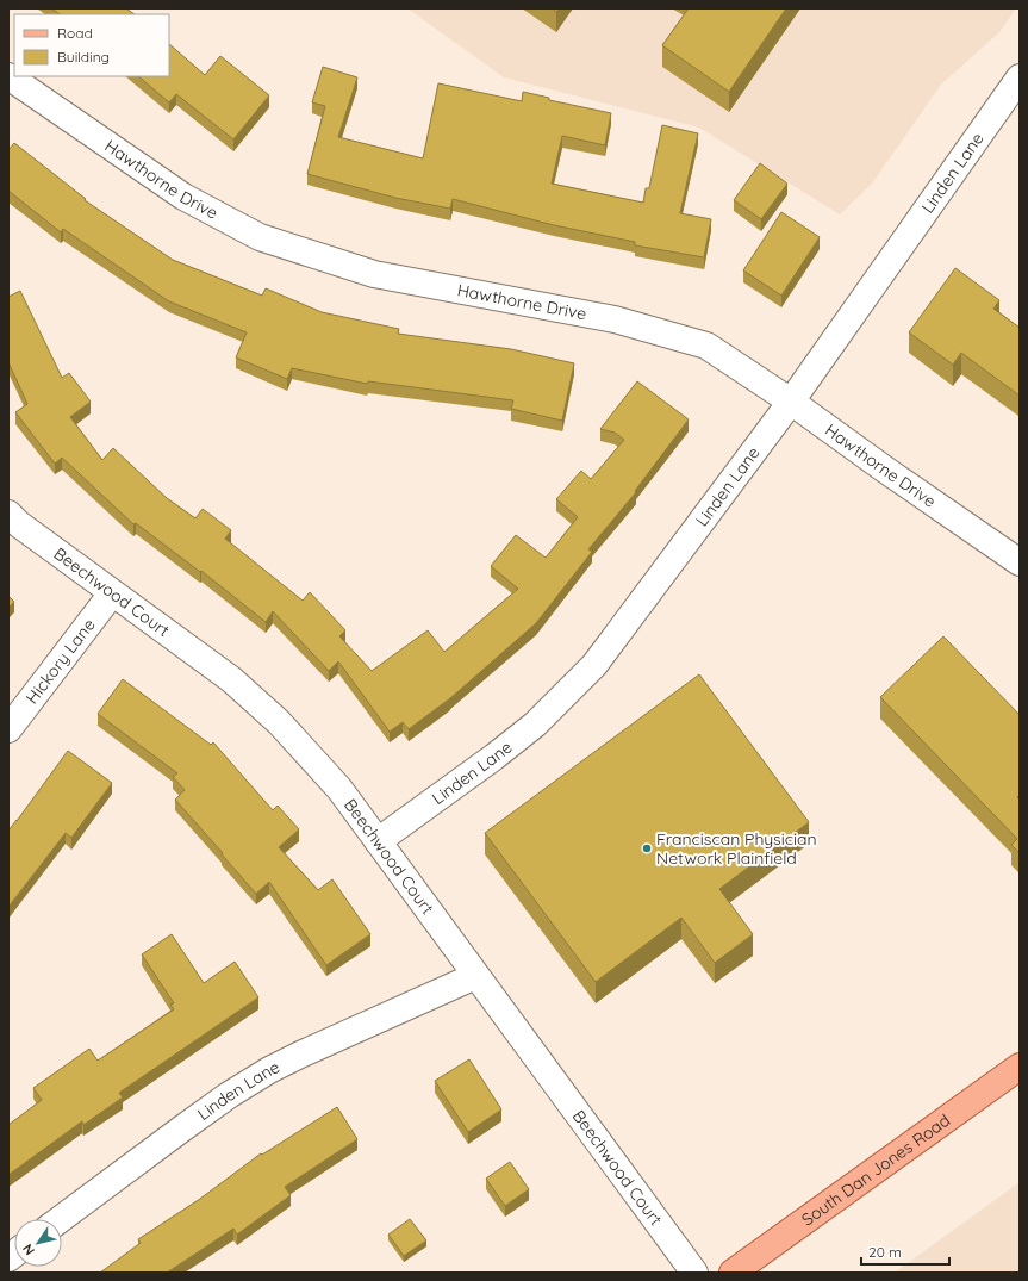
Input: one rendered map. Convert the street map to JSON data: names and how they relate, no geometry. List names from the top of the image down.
{
  "streets": {
    "main road": ["South Dan Jones Road"],
    "street": [
      "Linden Lane",
      "Hawthorne Drive",
      "Beechwood Court",
      "Hickory Lane"
    ]
  },
  "crossings": [
    ["Linden Lane", "Hawthorne Drive"],
    ["Linden Lane", "Beechwood Court"],
    ["Beechwood Court", "Hickory Lane"]
  ],
  "places": ["Franciscan Physician Network Plainfield"],
  "legend": ["Road", "Building"],
  "scale_bar": "20 m",
  "north": "bottom left"
}
